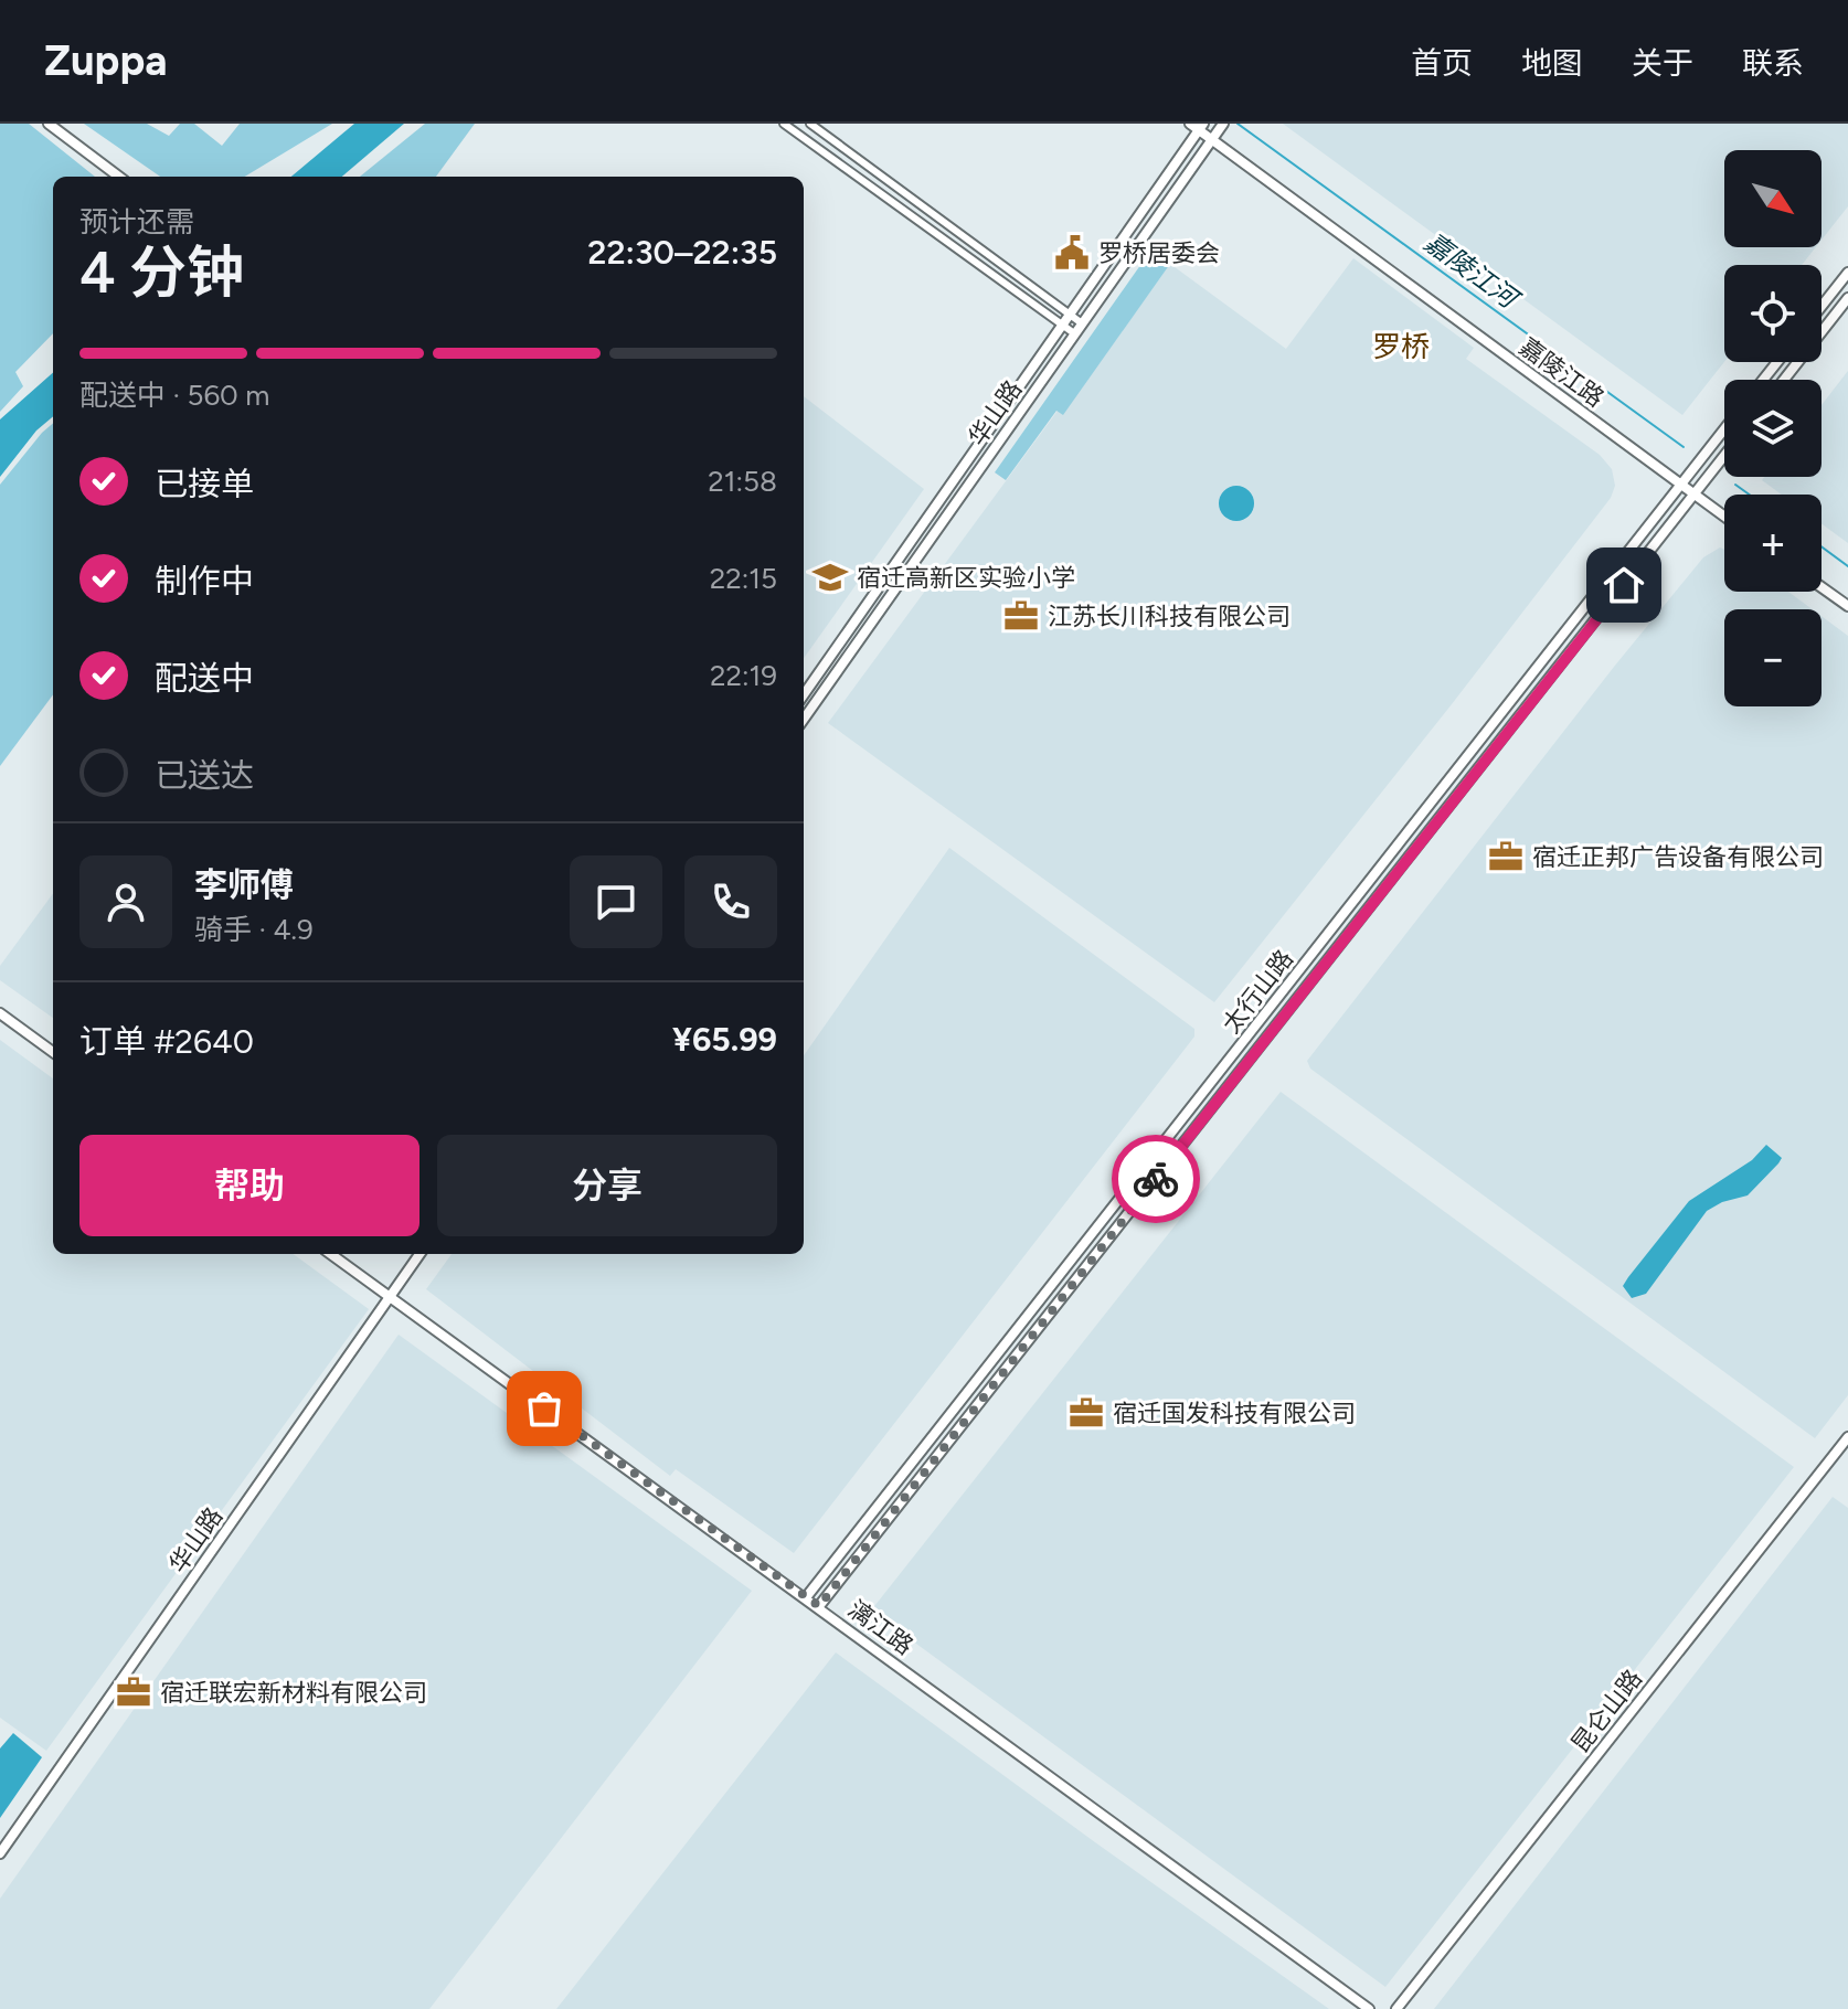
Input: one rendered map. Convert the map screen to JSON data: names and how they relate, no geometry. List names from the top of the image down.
{
  "streets": {
    "street": [
      "嘉陵江路",
      "华山路",
      "太行山路",
      "漓江路",
      "昆仑山路"
    ]
  },
  "crossings": [
    ["嘉陵江路", "华山路"],
    ["嘉陵江路", "太行山路"],
    ["华山路", "漓江路"],
    ["太行山路", "漓江路"]
  ],
  "districts": ["罗桥"],
  "water": ["嘉陵江河"],
  "places": {
    "public building": ["罗桥居委会"],
    "school or university": ["宿迁高新区实验小学"],
    "office": [
      "江苏长川科技有限公司",
      "宿迁正邦广告设备有限公司",
      "宿迁国发科技有限公司",
      "宿迁联宏新材料有限公司"
    ]
  },
  "north": "bottom right",
  "page": {
    "header": "Zuppa",
    "nav": [
      "首页",
      "地图",
      "关于",
      "联系"
    ],
    "map_buttons": ["+", "−"],
    "heading": ["4 分钟", "预计还需", "22:30–22:35"],
    "panel": [
      "李师傅",
      "骑手 · 4.9",
      "订单 #2640",
      "¥65.99"
    ],
    "bar": "配送中 · 560 m",
    "list": [
      ["已接单", "21:58"],
      ["制作中", "22:15"],
      ["配送中", "22:19"],
      "已送达"
    ],
    "buttons": ["帮助", "分享"]
  }
}
